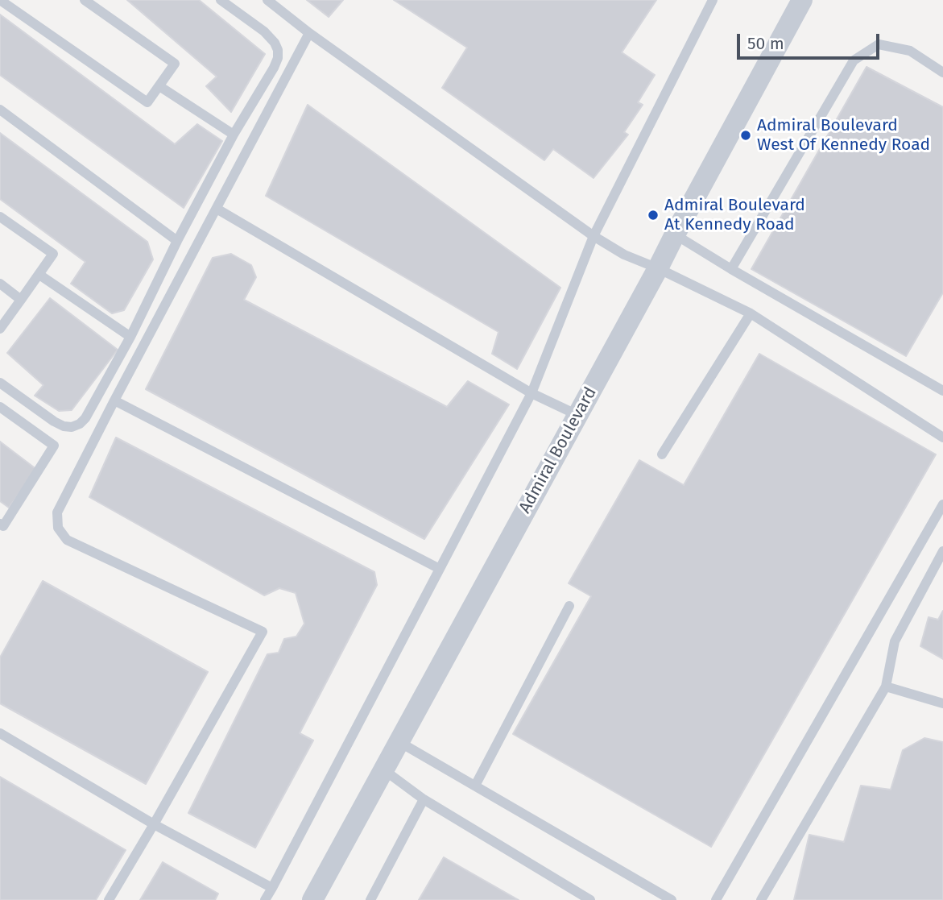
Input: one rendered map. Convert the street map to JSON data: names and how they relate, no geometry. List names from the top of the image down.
{
  "streets": {
    "street": ["Admiral Boulevard"]
  },
  "places": ["Admiral Boulevard West Of Kennedy Road", "Admiral Boulevard At Kennedy Road"],
  "scale_bar": "50 m"
}
